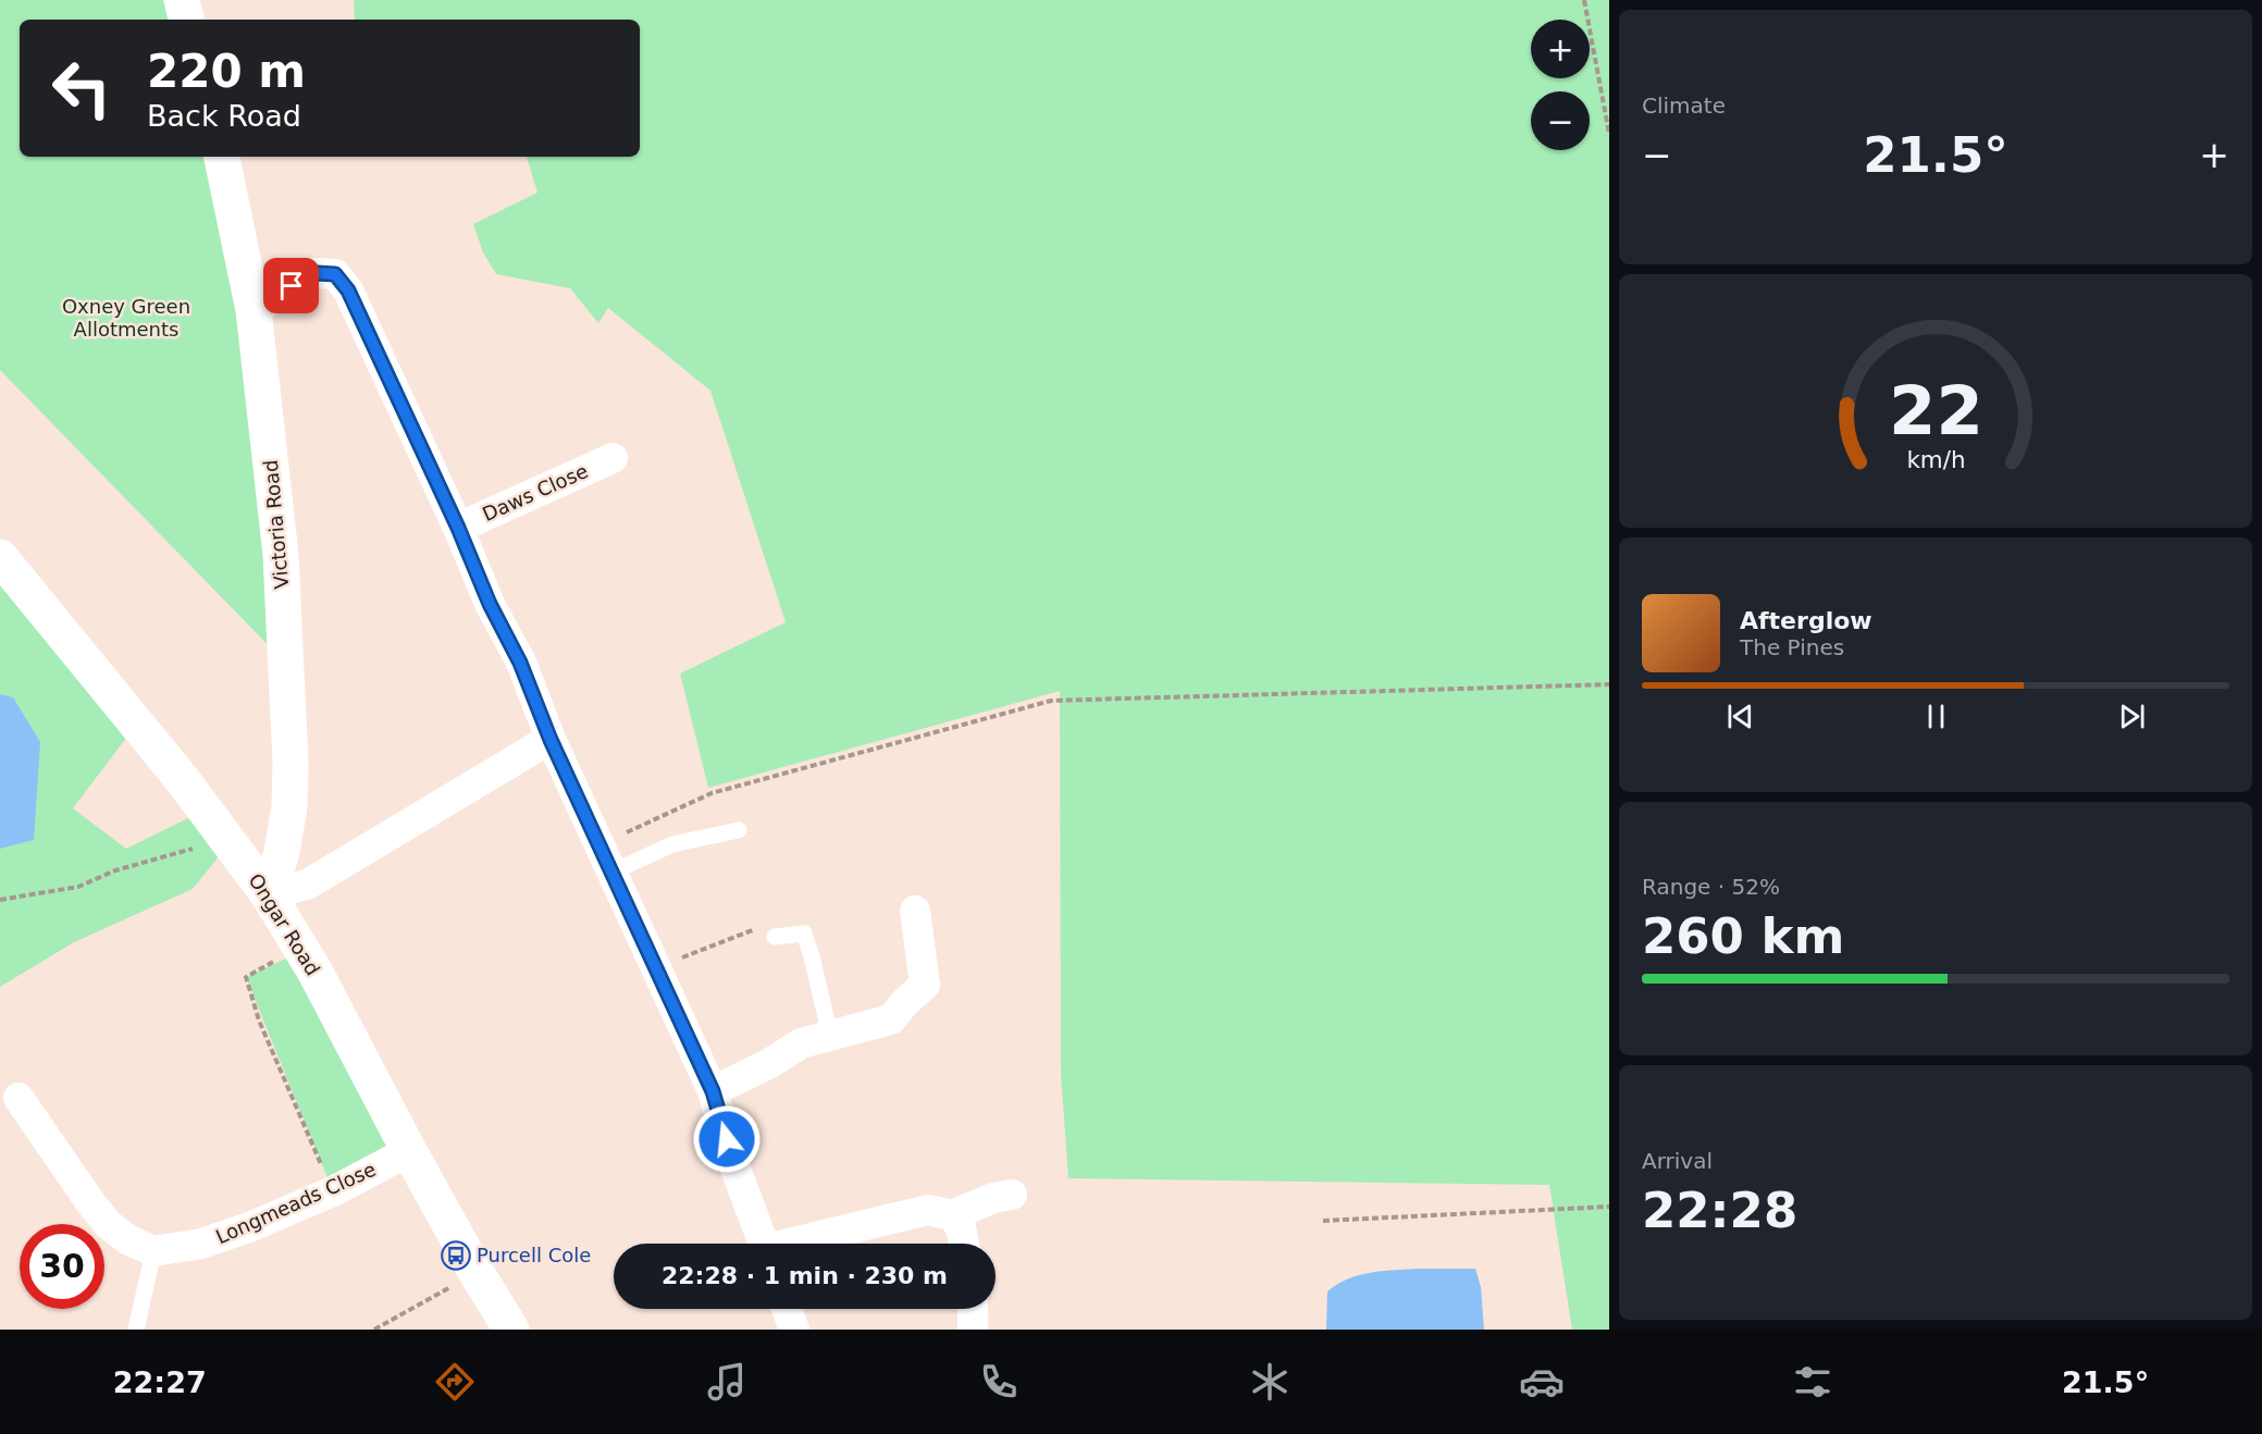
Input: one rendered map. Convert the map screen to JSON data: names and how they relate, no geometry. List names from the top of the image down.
{
  "streets": {
    "street": [
      "Daws Close",
      "Victoria Road",
      "Ongar Road",
      "Longmeads Close"
    ]
  },
  "crossings": [
    ["Victoria Road", "Ongar Road"],
    ["Ongar Road", "Longmeads Close"]
  ],
  "parks": ["Oxney Green Allotments"],
  "places": {
    "bus stop": ["Purcell Cole"]
  },
  "page": {
    "tile": [
      "Climate",
      ["Range · 52%", "260 km"],
      ["Arrival", "22:28"]
    ],
    "map_buttons": ["+", "−"],
    "turn": ["220 m", "Back Road"],
    "heat": ["−", "21.5°", "+"],
    "song": ["Afterglow", "The Pines"],
    "limit": "30",
    "trip": "22:28 · 1 min · 230 m",
    "tabs": ["22:27", "21.5°"],
    "gauge": ["22", "km/h"]
  }
}
